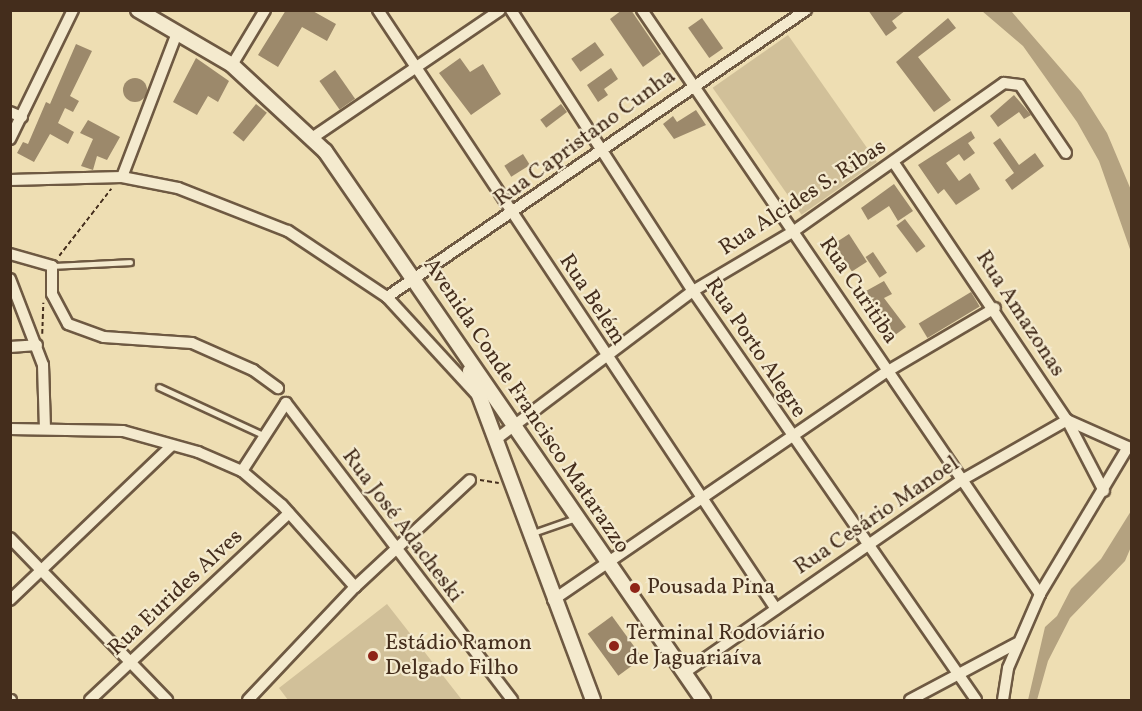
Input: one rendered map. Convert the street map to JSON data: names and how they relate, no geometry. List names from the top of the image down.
{
  "streets": {
    "street": [
      "Rua Capristano Cunha",
      "Rua Alcides S. Ribas",
      "Rua Curitiba",
      "Rua Belém",
      "Rua Amazonas",
      "Rua Porto Alegre",
      "Avenida Conde Francisco Matarazzo",
      "Rua Cesário Manoel",
      "Rua José Adacheski",
      "Rua Eurides Alves"
    ]
  },
  "crossings": [
    ["Rua Capristano Cunha", "Rua Curitiba"],
    ["Rua Capristano Cunha", "Rua Belém"],
    ["Rua Capristano Cunha", "Rua Porto Alegre"],
    ["Rua Capristano Cunha", "Avenida Conde Francisco Matarazzo"],
    ["Rua Alcides S. Ribas", "Rua Curitiba"],
    ["Rua Alcides S. Ribas", "Rua Belém"],
    ["Rua Alcides S. Ribas", "Rua Amazonas"],
    ["Rua Alcides S. Ribas", "Rua Porto Alegre"],
    ["Rua Alcides S. Ribas", "Avenida Conde Francisco Matarazzo"],
    ["Rua Curitiba", "Rua Cesário Manoel"],
    ["Rua Belém", "Rua Cesário Manoel"],
    ["Rua Amazonas", "Rua Cesário Manoel"],
    ["Rua Porto Alegre", "Rua Cesário Manoel"],
    ["Avenida Conde Francisco Matarazzo", "Rua Cesário Manoel"]
  ],
  "places": ["Pousada Pina", "Terminal Rodoviário de Jaguariaíva", "Estádio Ramon Delgado Filho"]
}
